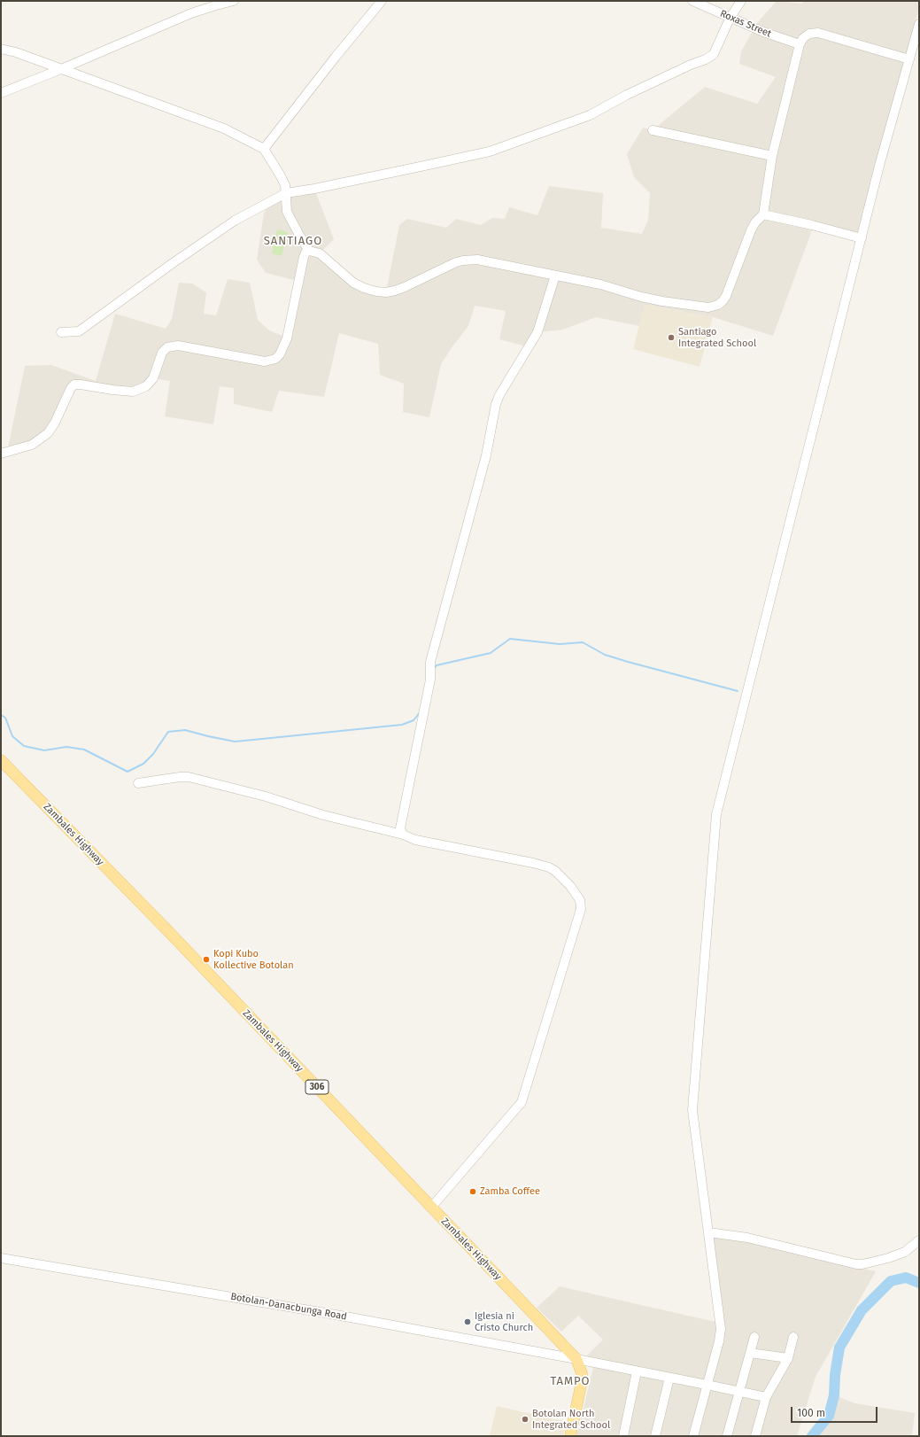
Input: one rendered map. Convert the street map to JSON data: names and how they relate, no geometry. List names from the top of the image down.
{
  "streets": {
    "main road": ["Zambales Highway", "306"],
    "street": ["Roxas Street", "Botolan-Danacbunga Road"]
  },
  "crossings": [
    ["Zambales Highway", "Botolan-Danacbunga Road"]
  ],
  "districts": ["SANTIAGO", "TAMPO"],
  "places": [
    "Santiago Integrated School",
    "Kopi Kubo Kollective Botolan",
    "Zamba Coffee",
    "Iglesia ni Cristo Church",
    "Botolan North Integrated School"
  ],
  "scale_bar": "100 m"
}
